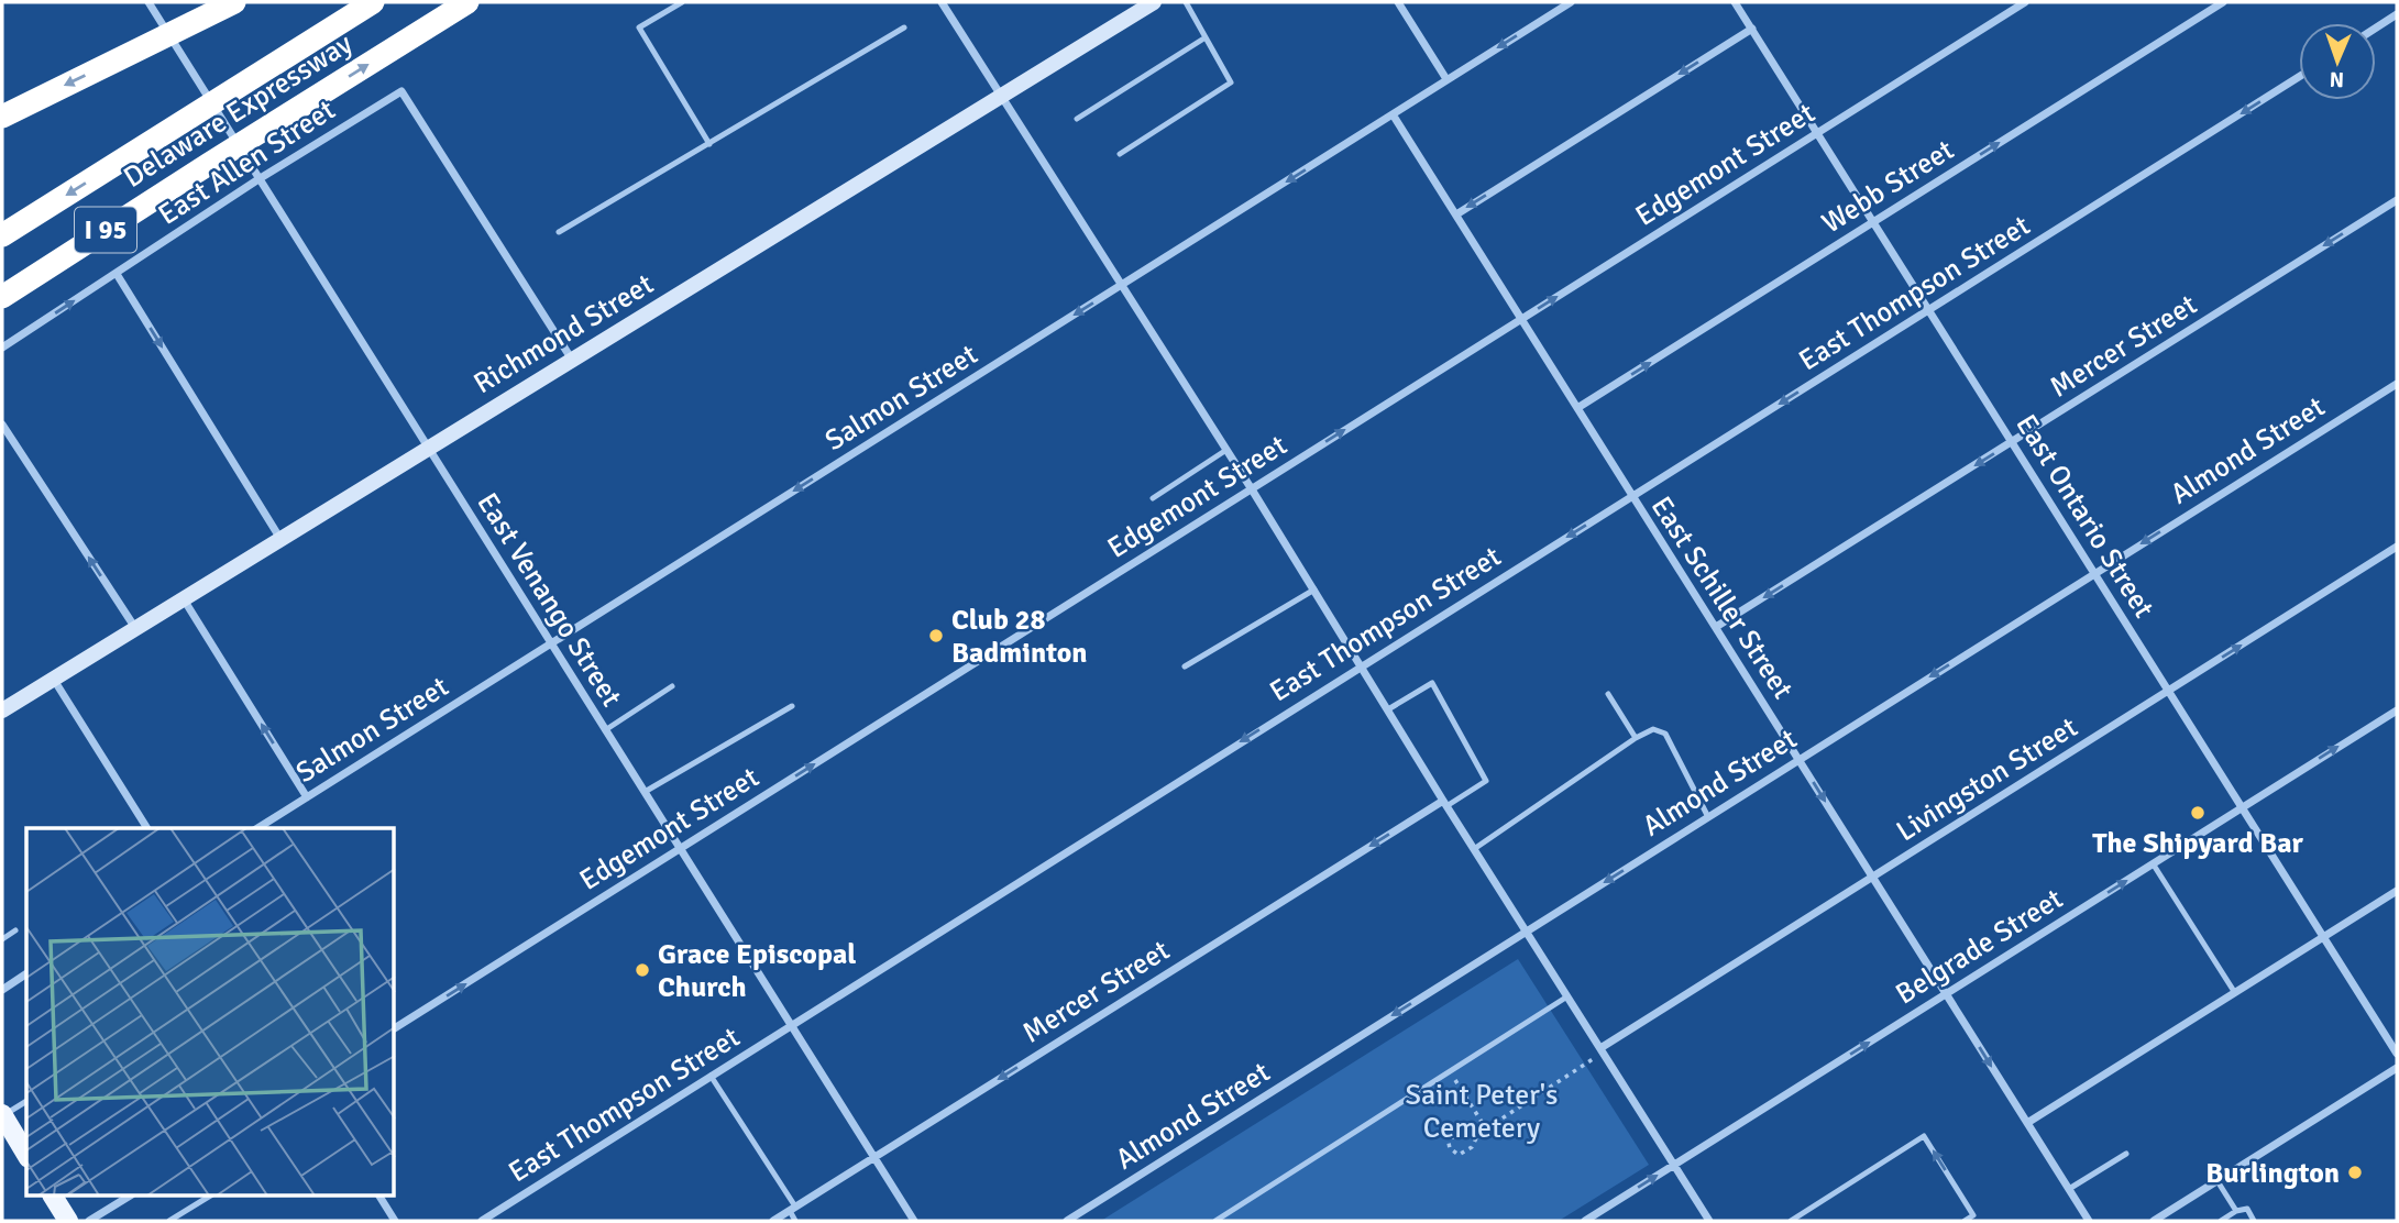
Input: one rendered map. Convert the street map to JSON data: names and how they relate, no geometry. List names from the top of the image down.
{
  "streets": {
    "highway": ["Delaware Expressway", "I 95"],
    "main road": ["Richmond Street"],
    "street": [
      "East Allen Street",
      "Edgemont Street",
      "Webb Street",
      "East Thompson Street",
      "Mercer Street",
      "Salmon Street",
      "Almond Street",
      "East Ontario Street",
      "East Schiller Street",
      "East Venango Street",
      "Livingston Street",
      "Belgrade Street"
    ]
  },
  "crossings": [
    ["East Allen Street", "Richmond Street"],
    ["East Allen Street", "East Venango Street"],
    ["Edgemont Street", "East Ontario Street"],
    ["Edgemont Street", "East Schiller Street"],
    ["Edgemont Street", "East Venango Street"],
    ["Webb Street", "East Ontario Street"],
    ["Webb Street", "East Schiller Street"],
    ["East Thompson Street", "East Ontario Street"],
    ["East Thompson Street", "East Schiller Street"],
    ["East Thompson Street", "East Venango Street"],
    ["Richmond Street", "East Venango Street"],
    ["Mercer Street", "East Ontario Street"],
    ["Mercer Street", "East Schiller Street"],
    ["Mercer Street", "East Venango Street"],
    ["Salmon Street", "East Schiller Street"],
    ["Salmon Street", "East Venango Street"],
    ["Almond Street", "East Ontario Street"],
    ["Almond Street", "East Schiller Street"],
    ["East Ontario Street", "Livingston Street"],
    ["East Ontario Street", "Belgrade Street"],
    ["East Schiller Street", "Livingston Street"],
    ["East Schiller Street", "Belgrade Street"]
  ],
  "one_way": [
    "Edgemont Street",
    "Webb Street",
    "East Thompson Street",
    "Mercer Street",
    "Salmon Street",
    "Almond Street",
    "Belgrade Street"
  ],
  "parks": ["Saint Peter's Cemetery"],
  "places": [
    "Club 28 Badminton",
    "The Shipyard Bar",
    "Grace Episcopal Church",
    "Burlington"
  ],
  "north": "bottom"
}
